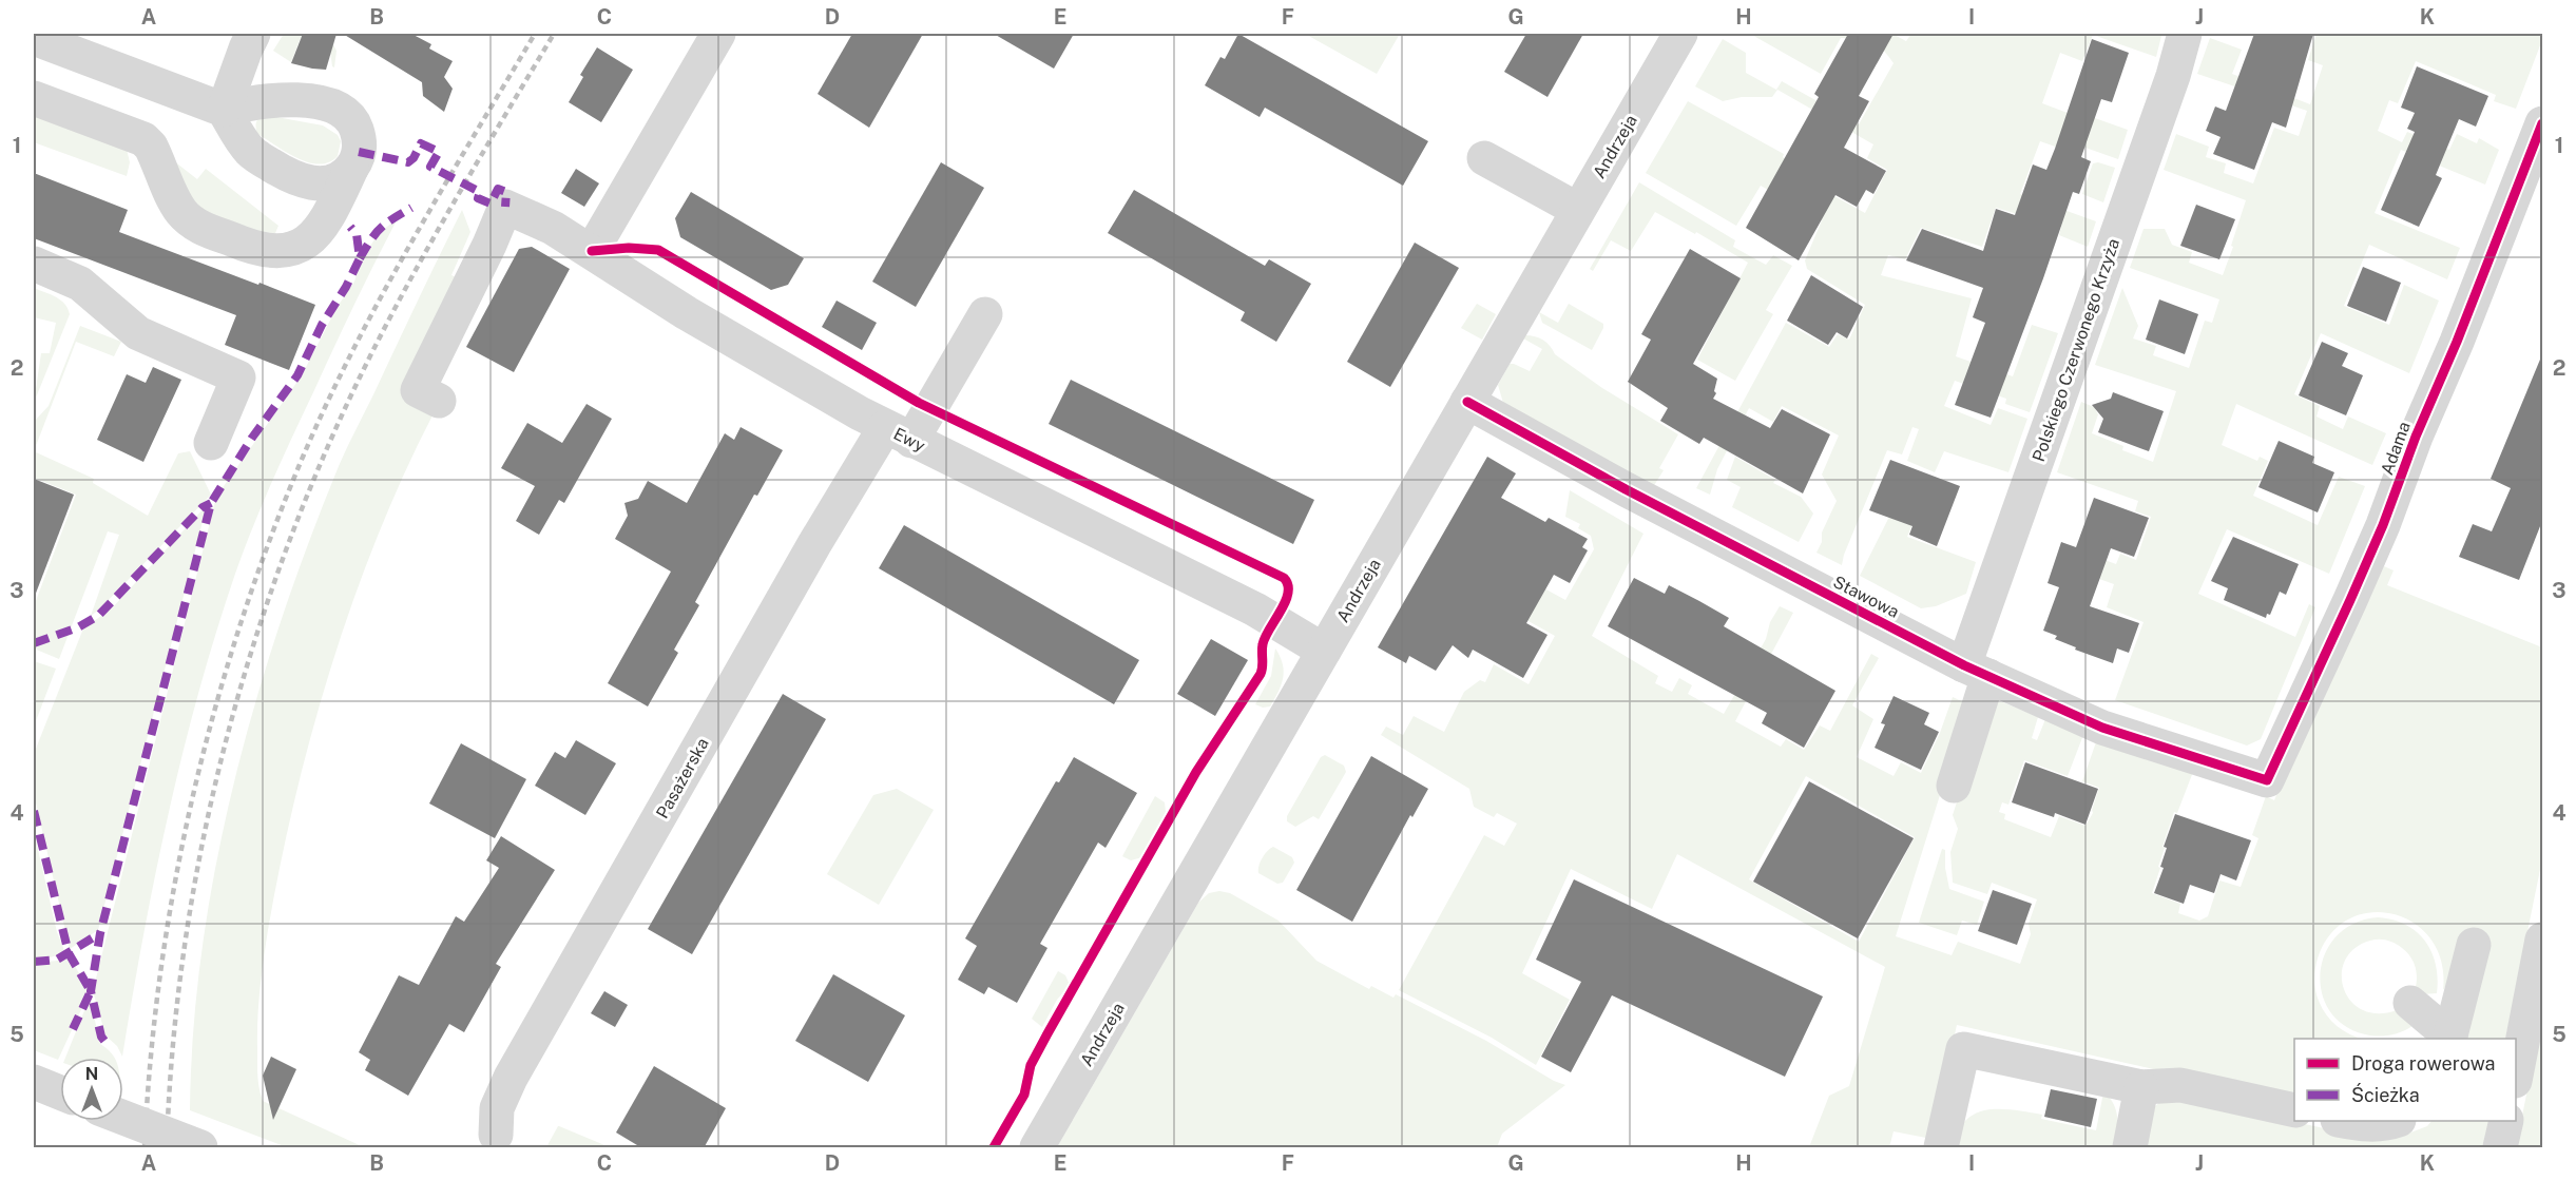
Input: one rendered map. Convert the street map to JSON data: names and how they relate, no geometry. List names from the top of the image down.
{
  "streets": {
    "street": [
      "Andrzeja",
      "Polskiego Czerwonego Krzyża",
      "Ewy",
      "Adama",
      "Stawowa",
      "Pasażerska"
    ]
  },
  "crossings": [
    ["Andrzeja", "Ewy"],
    ["Andrzeja", "Stawowa"],
    ["Polskiego Czerwonego Krzyża", "Stawowa"],
    ["Ewy", "Pasażerska"],
    ["Adama", "Stawowa"]
  ],
  "legend": ["Droga rowerowa", "Ścieżka"],
  "north": "top",
  "grid": {
    "columns": [
      "A",
      "B",
      "C",
      "D",
      "E",
      "F",
      "G",
      "H",
      "I",
      "J",
      "K"
    ],
    "rows": [
      "1",
      "2",
      "3",
      "4",
      "5"
    ]
  }
}
